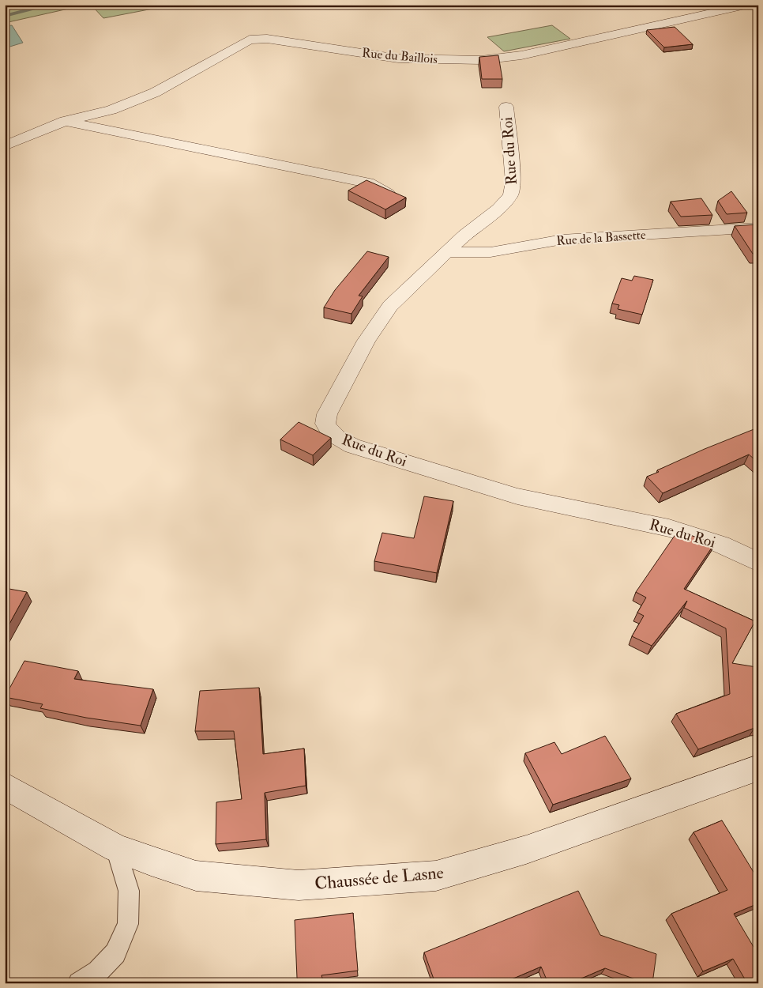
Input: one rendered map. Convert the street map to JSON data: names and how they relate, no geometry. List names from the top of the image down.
{
  "streets": {
    "street": [
      "Rue du Baillois",
      "Rue du Roi",
      "Rue de la Bassette",
      "Chaussée de Lasne"
    ]
  },
  "crossings": [
    ["Rue du Roi", "Rue de la Bassette"]
  ]
}
